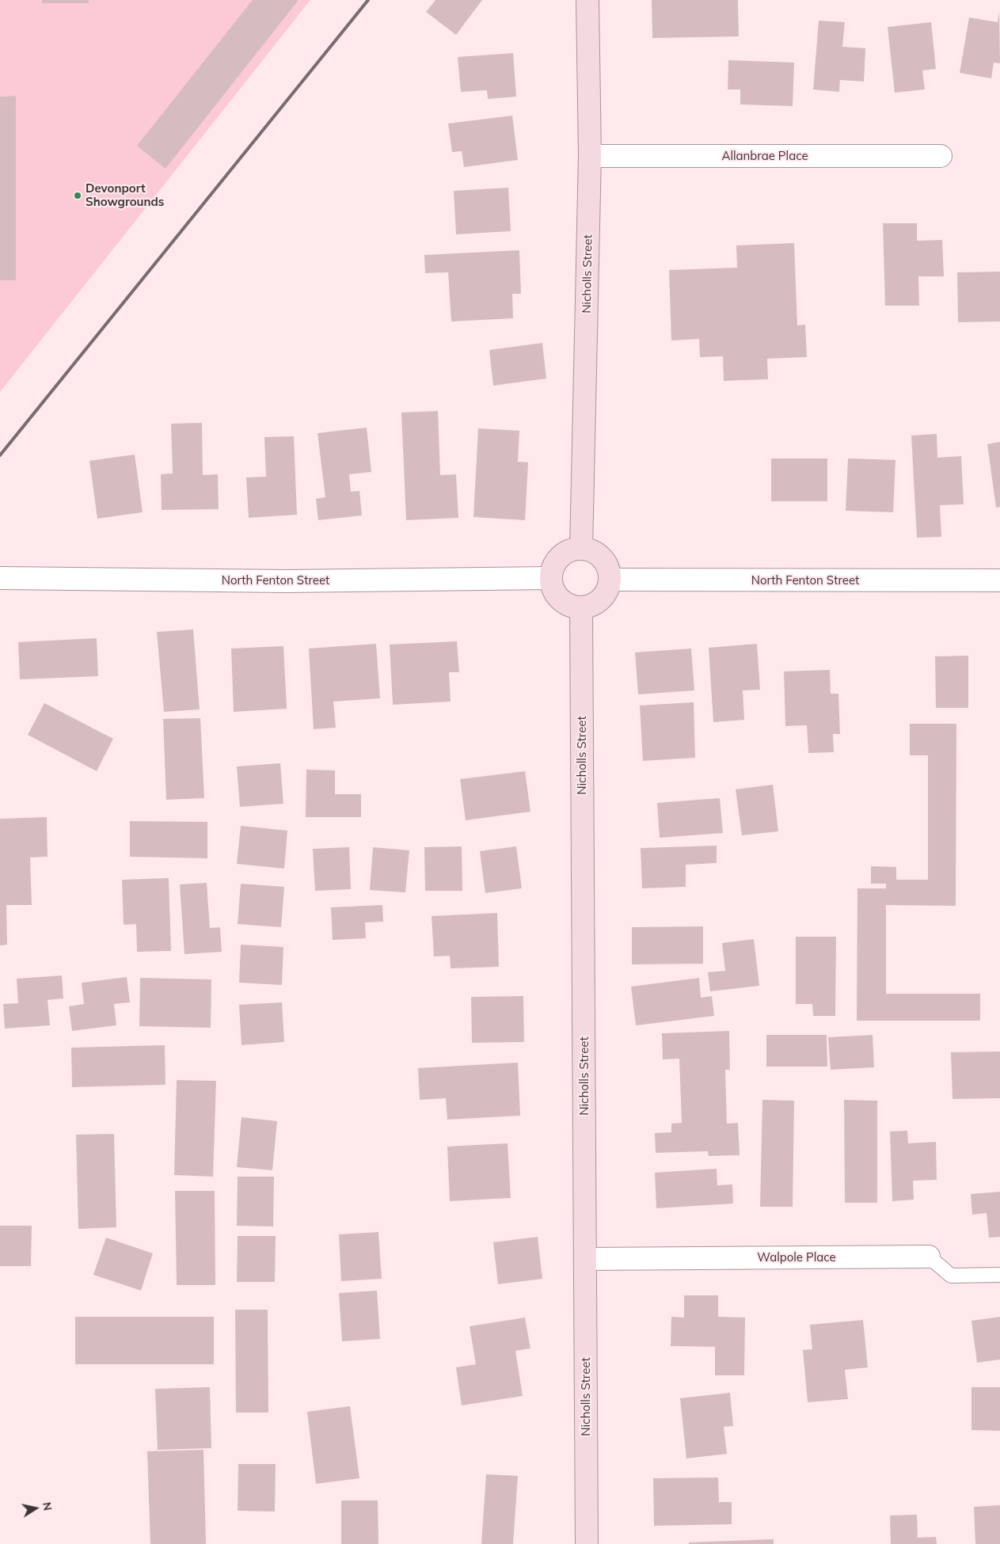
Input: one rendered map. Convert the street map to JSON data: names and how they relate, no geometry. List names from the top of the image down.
{
  "streets": {
    "street": [
      "Allanbrae Place",
      "Nicholls Street",
      "North Fenton Street",
      "Walpole Place"
    ]
  },
  "crossings": [
    ["Allanbrae Place", "Nicholls Street"],
    ["Nicholls Street", "North Fenton Street"],
    ["Nicholls Street", "Walpole Place"]
  ],
  "places": ["Devonport Showgrounds"],
  "north": "right"
}
